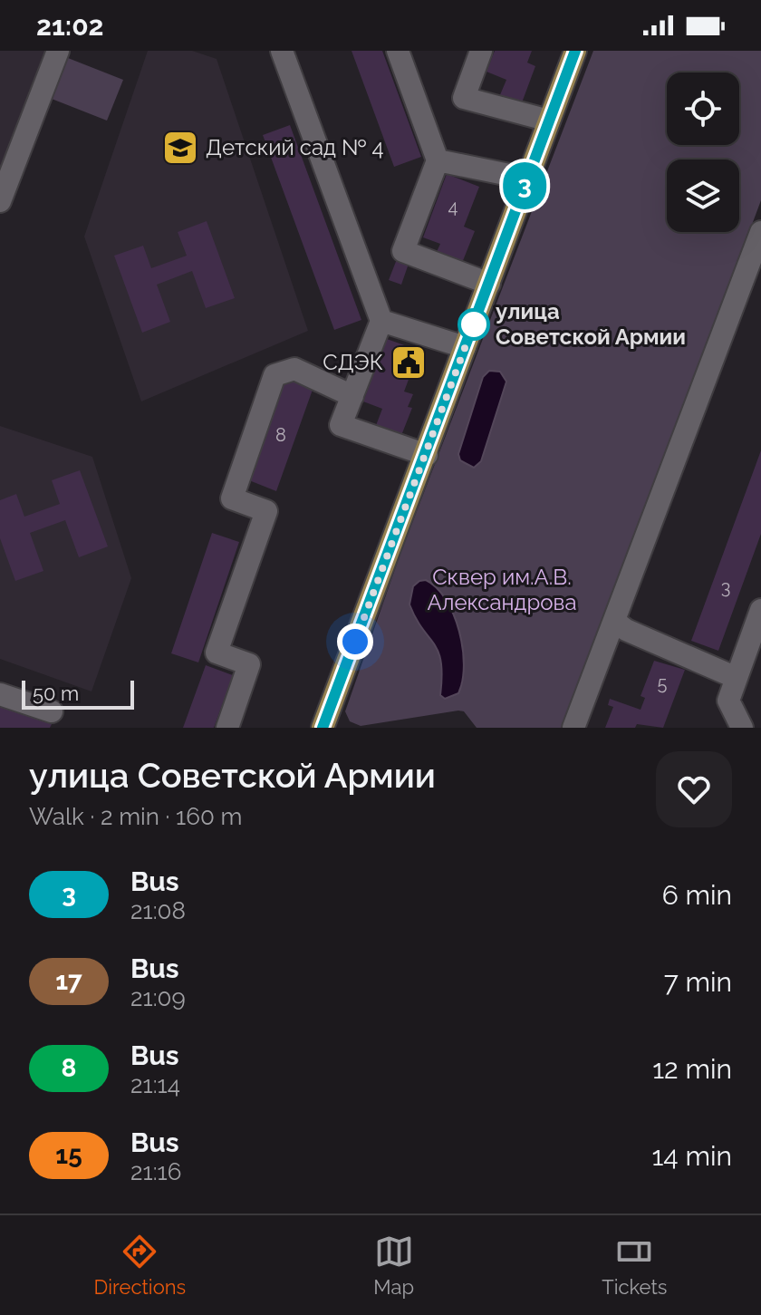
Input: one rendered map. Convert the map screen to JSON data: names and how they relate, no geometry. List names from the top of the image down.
{
  "parks": ["Сквер им.А.В. Александрова"],
  "places": {
    "school or university": ["Детский сад № 4"],
    "other": ["улица Советской Армии"],
    "public building": ["СДЭК"]
  },
  "lines": ["bus line 3"],
  "house_numbers": [
    "4",
    "8",
    "3",
    "5"
  ],
  "scale_bar": "50 m",
  "page": {
    "status": "21:02",
    "on_map": "3",
    "scale": "50 m",
    "heading": ["улица Советской Армии", "Walk · 2 min · 160 m"],
    "list": [
      {
        "mark": "3",
        "name": "Bus",
        "note": "21:08",
        "value": "6 min"
      },
      {
        "mark": "17",
        "name": "Bus",
        "note": "21:09",
        "value": "7 min"
      },
      {
        "mark": "8",
        "name": "Bus",
        "note": "21:14",
        "value": "12 min"
      },
      {
        "mark": "15",
        "name": "Bus",
        "note": "21:16",
        "value": "14 min"
      }
    ],
    "tabs": ["Directions", "Map", "Tickets"]
  }
}
